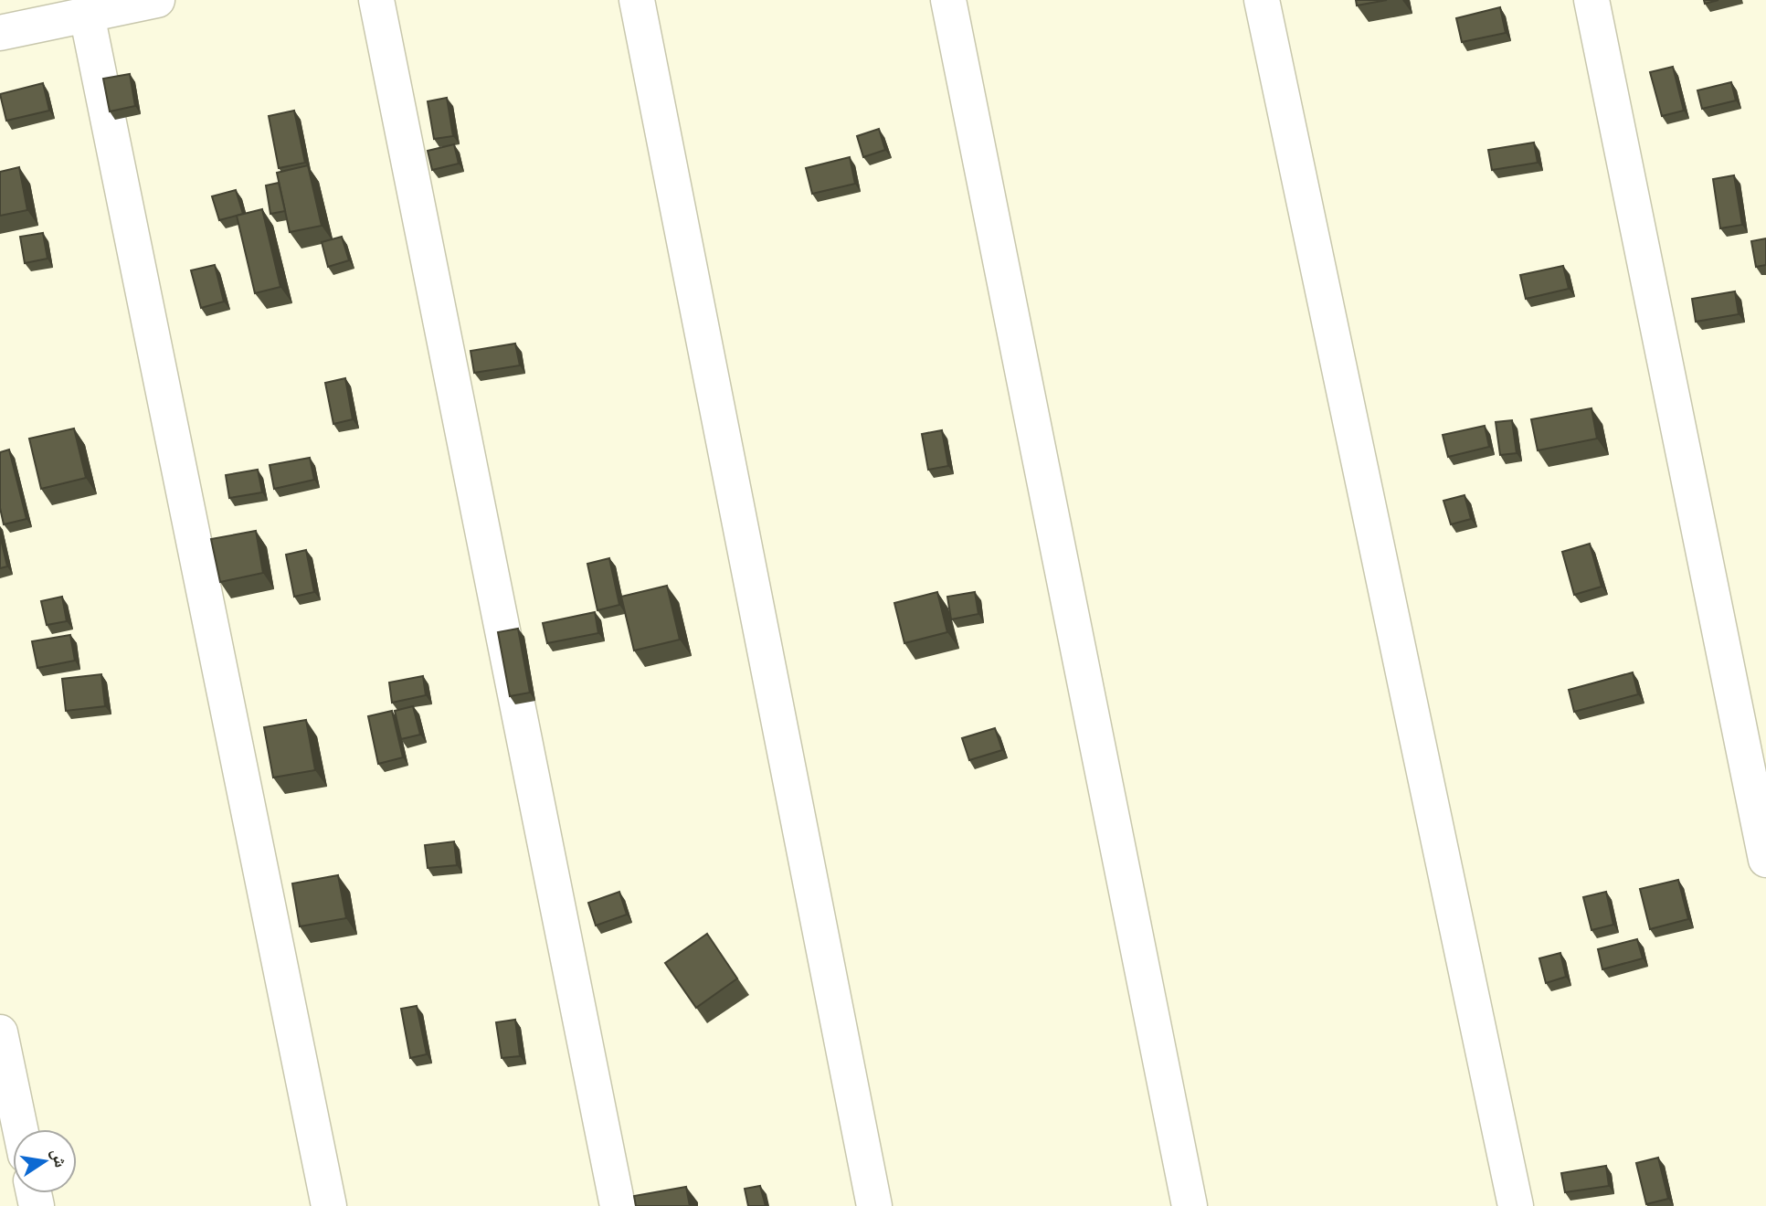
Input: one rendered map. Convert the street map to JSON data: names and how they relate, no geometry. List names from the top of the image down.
{
  "north": "right"
}
